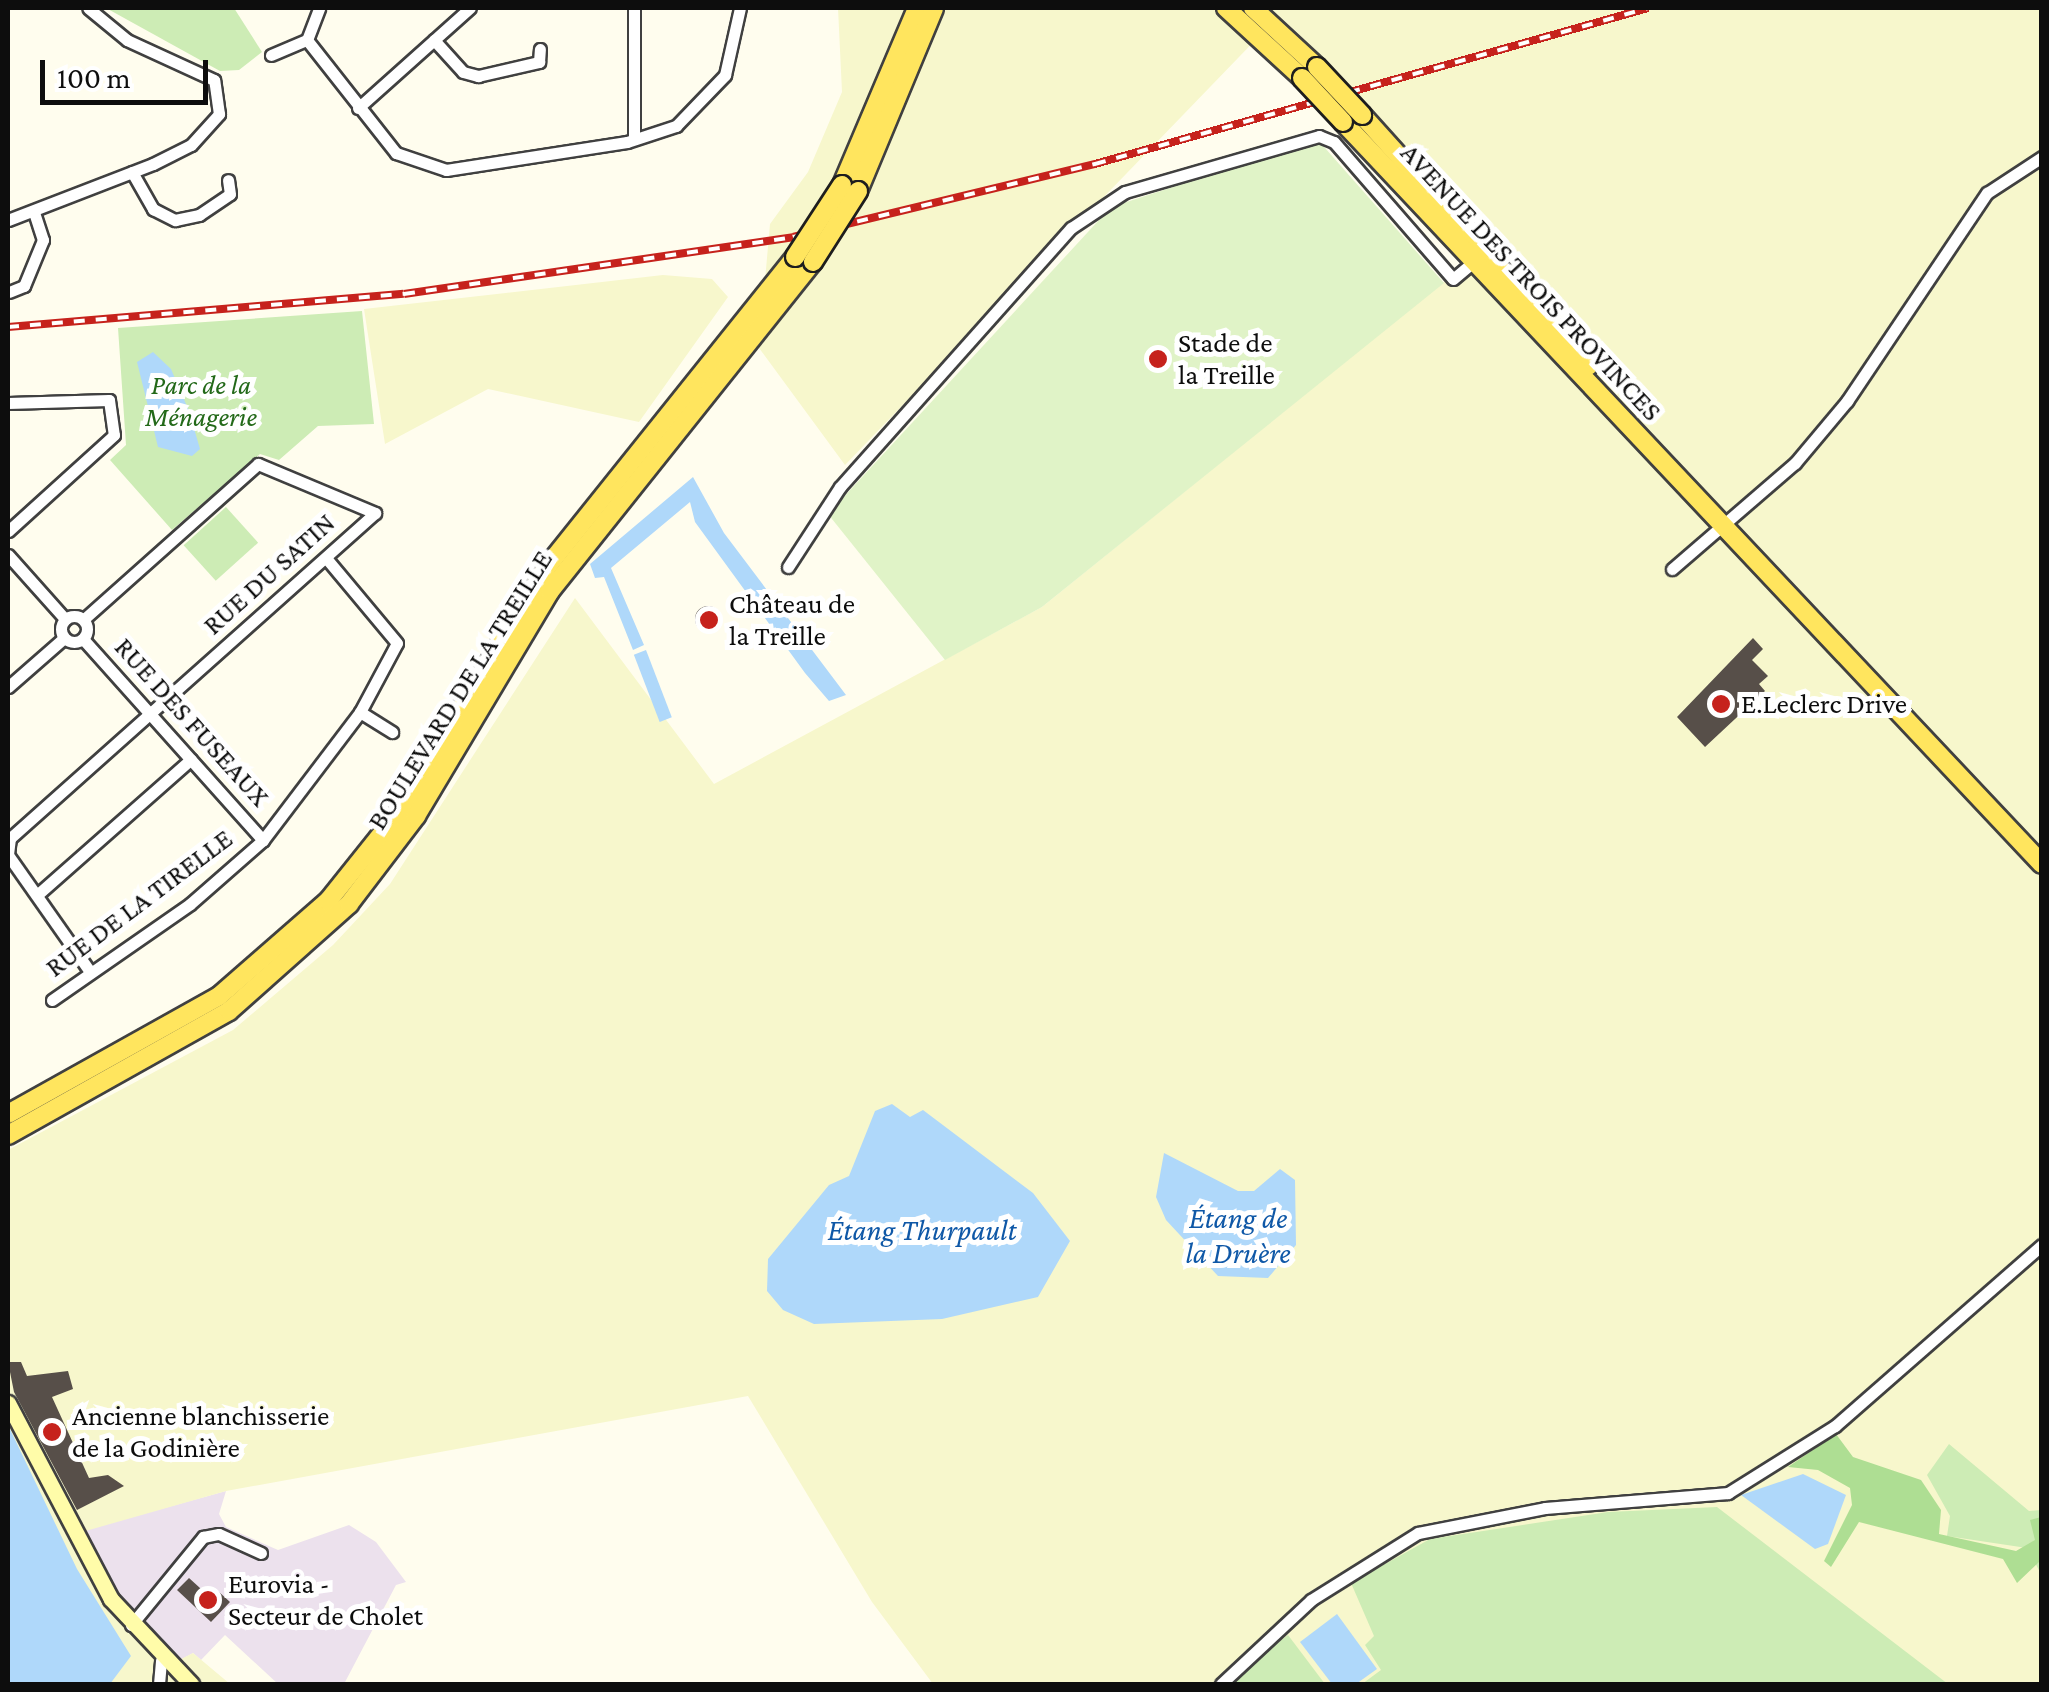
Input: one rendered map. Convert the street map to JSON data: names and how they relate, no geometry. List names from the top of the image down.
{
  "streets": {
    "main road": ["AVENUE DES TROIS PROVINCES", "BOULEVARD DE LA TREILLE"],
    "street": ["RUE DU SATIN", "RUE DES FUSEAUX", "RUE DE LA TIRELLE"]
  },
  "crossings": [
    ["RUE DU SATIN", "RUE DES FUSEAUX"],
    ["RUE DU SATIN", "RUE DE LA TIRELLE"],
    ["RUE DES FUSEAUX", "RUE DE LA TIRELLE"]
  ],
  "water": ["Étang de la Druère", "Étang Thurpault"],
  "parks": ["Parc de la Ménagerie"],
  "places": [
    "Stade de la Treille",
    "Château de la Treille",
    "E.Leclerc Drive",
    "Ancienne blanchisserie de la Godinière",
    "Eurovia - Secteur de Cholet"
  ],
  "scale_bar": "100 m"
}
